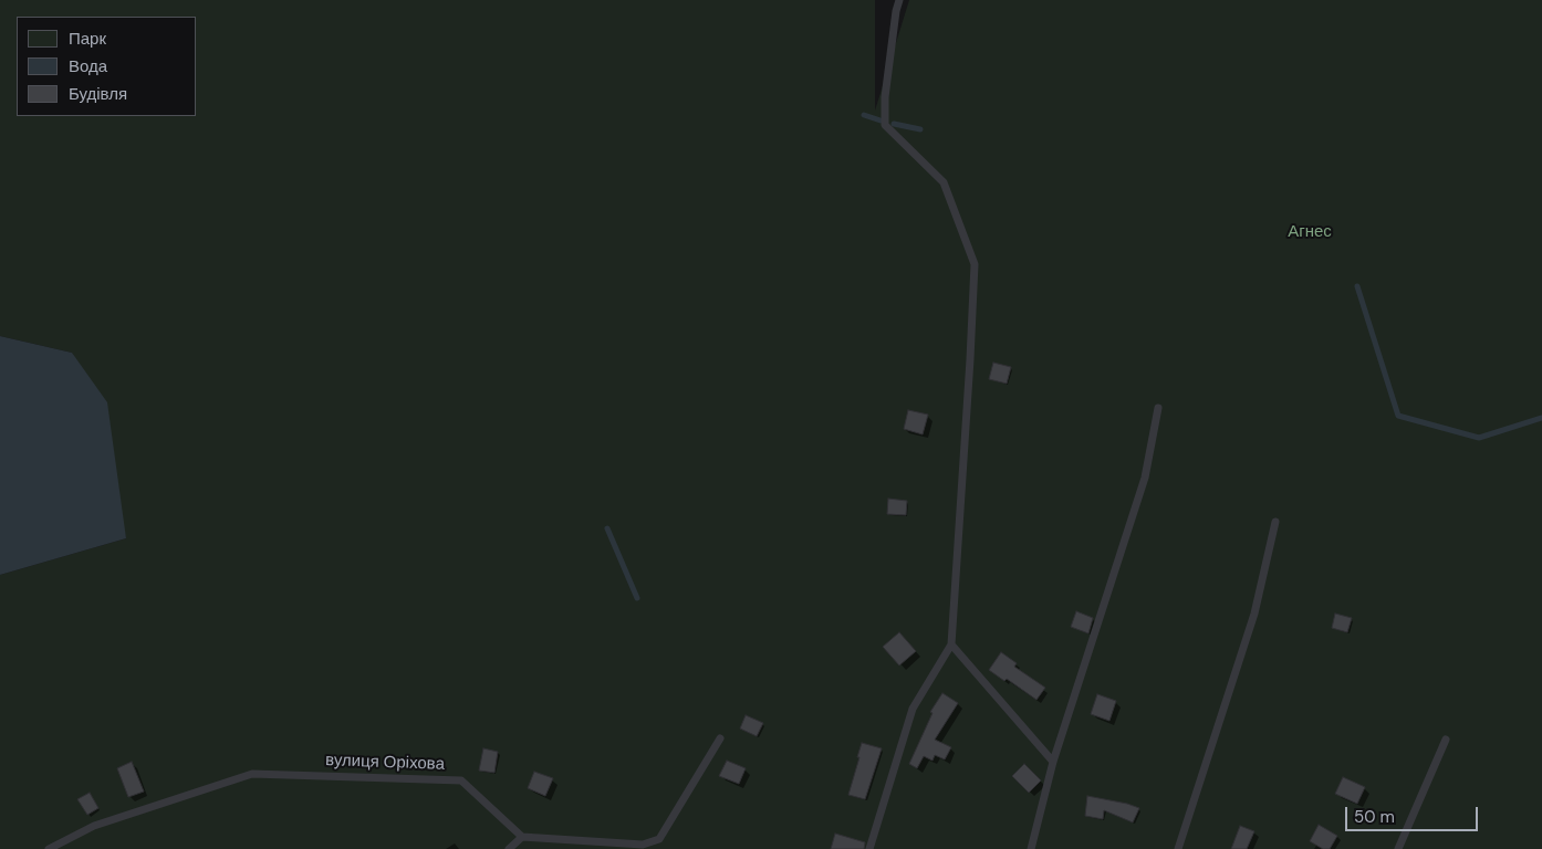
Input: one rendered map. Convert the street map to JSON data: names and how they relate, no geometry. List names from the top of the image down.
{
  "streets": {
    "lane": ["вулиця Оріхова"]
  },
  "parks": ["Агнес"],
  "legend": ["Парк", "Вода", "Будівля"],
  "scale_bar": "50 m"
}
